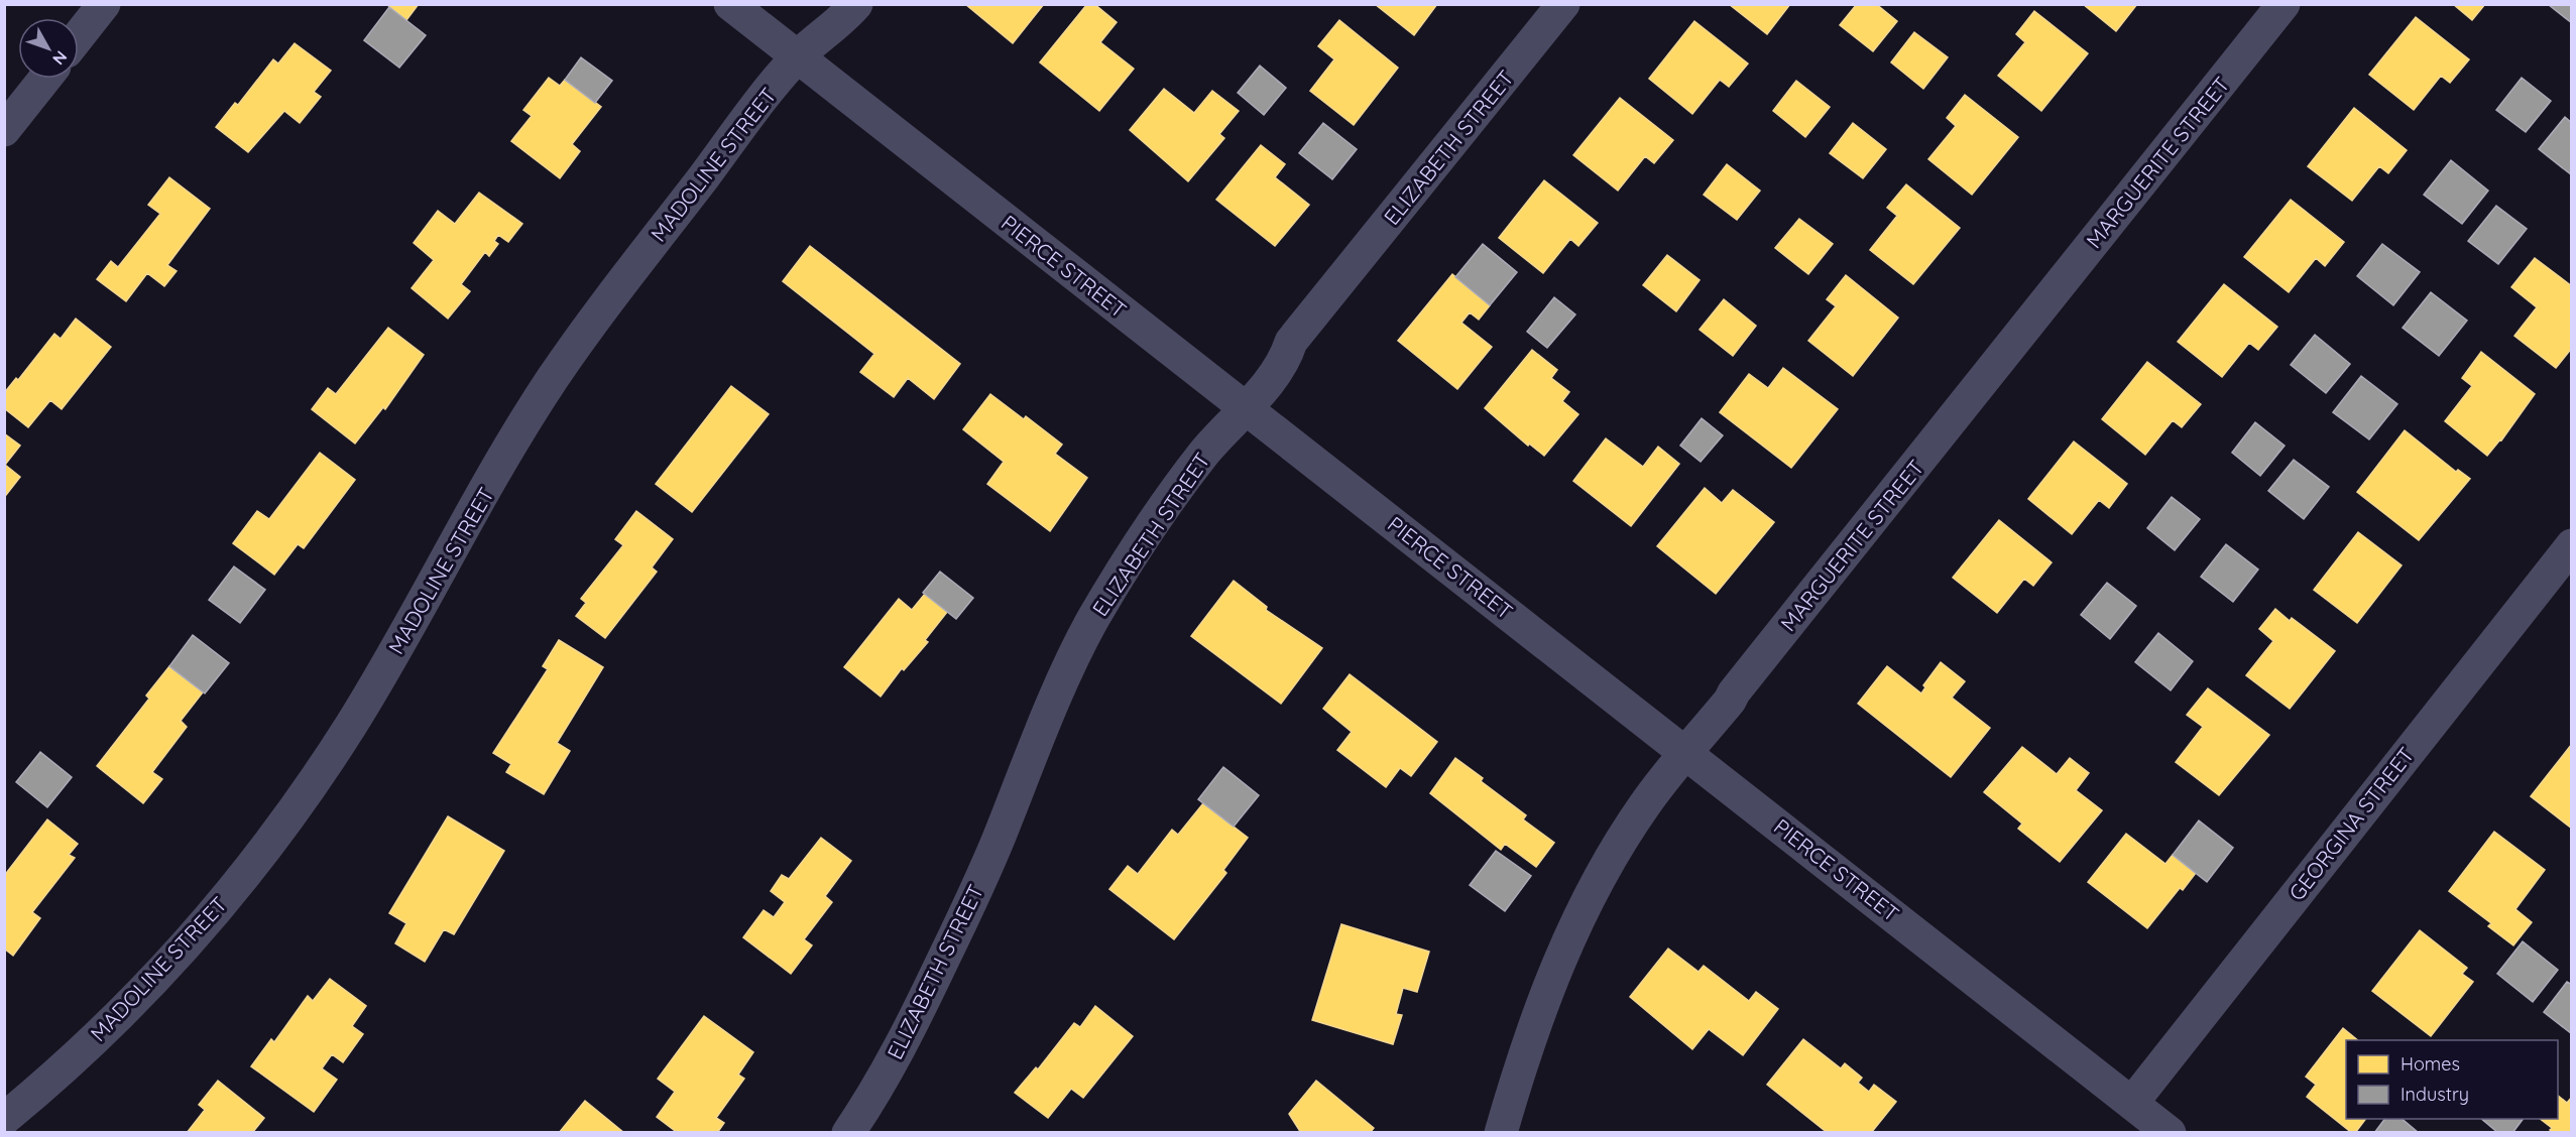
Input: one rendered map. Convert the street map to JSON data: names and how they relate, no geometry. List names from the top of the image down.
{
  "streets": {
    "street": [
      "ELIZABETH STREET",
      "MARGUERITE STREET",
      "MADOLINE STREET",
      "PIERCE STREET",
      "GEORGINA STREET"
    ]
  },
  "crossings": [
    ["ELIZABETH STREET", "PIERCE STREET"],
    ["MARGUERITE STREET", "PIERCE STREET"],
    ["MADOLINE STREET", "PIERCE STREET"],
    ["PIERCE STREET", "GEORGINA STREET"]
  ],
  "legend": ["Homes", "Industry"],
  "north": "bottom right"
}
